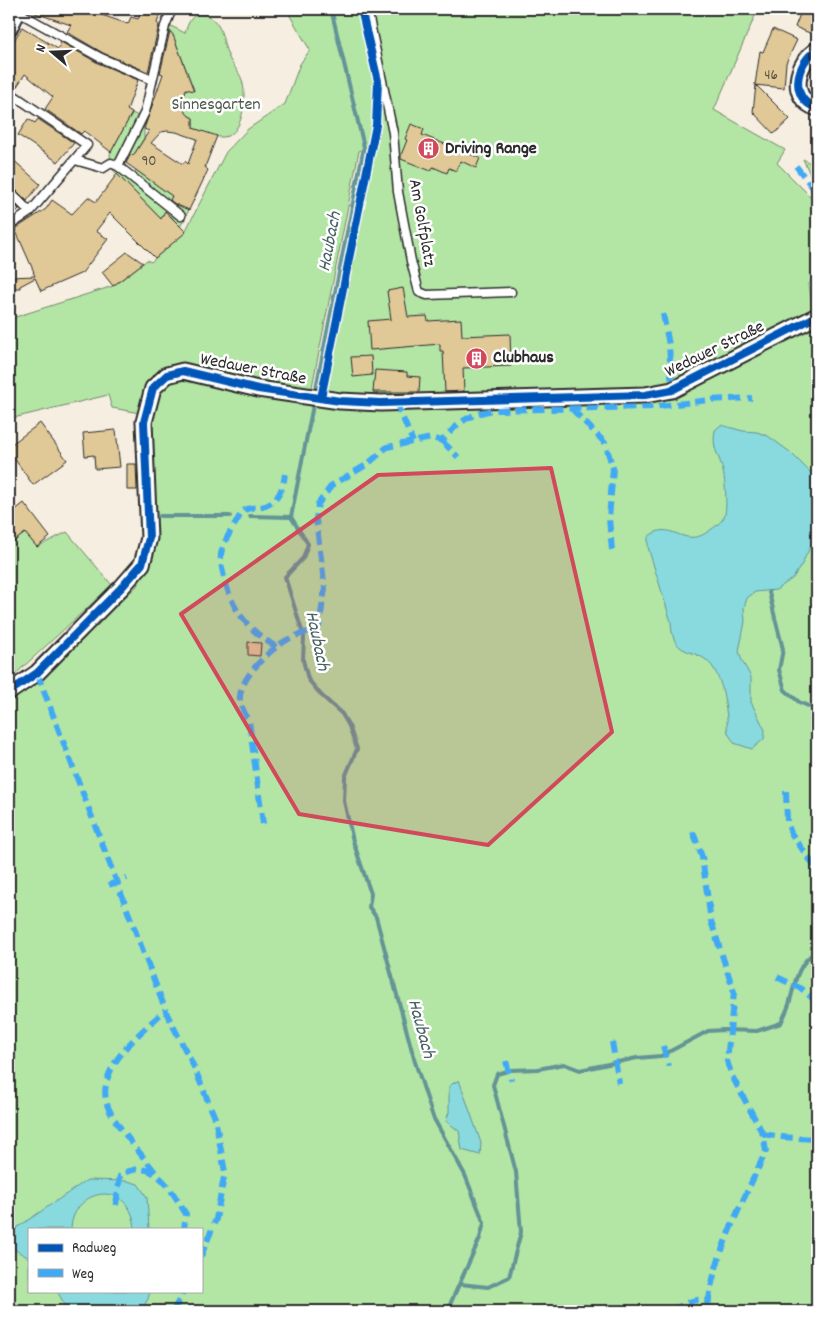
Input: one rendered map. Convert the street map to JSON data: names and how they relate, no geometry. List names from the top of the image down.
{
  "streets": {
    "street": ["Wedauer Straße"],
    "lane": ["Am Golfplatz"]
  },
  "water": ["Haubach"],
  "parks": ["Sinnesgarten"],
  "places": {
    "building": ["Driving Range", "Clubhaus"]
  },
  "house_numbers": ["46", "90"],
  "legend": ["Radweg", "Weg"],
  "north": "left"
}
